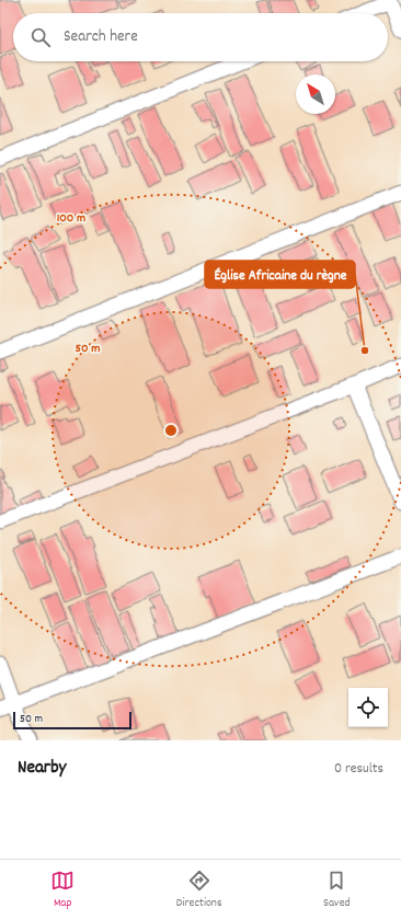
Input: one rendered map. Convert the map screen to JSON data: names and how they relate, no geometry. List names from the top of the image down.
{
  "places": ["Église Africaine du règne"],
  "scale_bar": "50 m",
  "north": "top left",
  "page": {
    "search": "Search here",
    "scale": "50 m",
    "heading": ["Nearby", "0 results"],
    "nav": ["Map", "Directions", "Saved"]
  },
  "rings": ["100 m", "50 m"]
}
